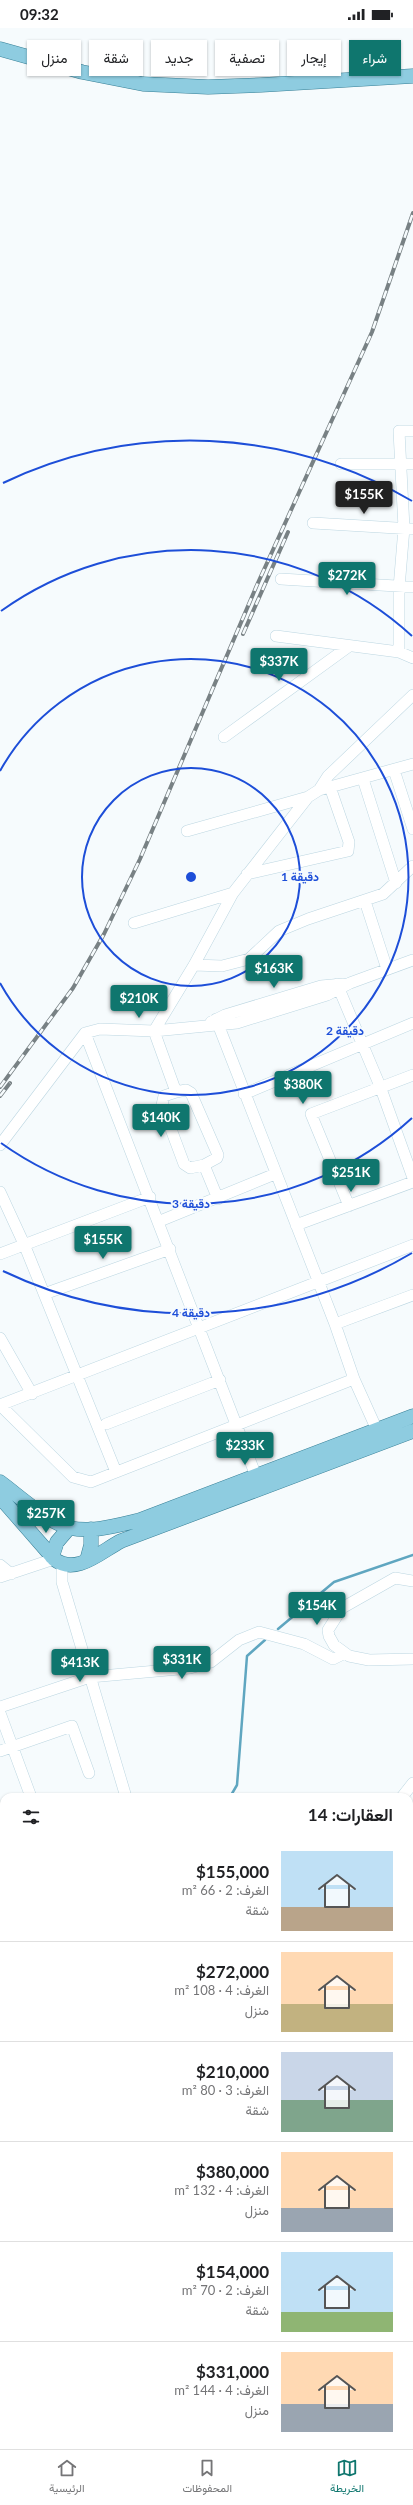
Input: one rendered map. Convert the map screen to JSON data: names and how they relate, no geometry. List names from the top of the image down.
{
  "page": {
    "status": "09:32",
    "chip": [
      "شراء",
      "إيجار",
      "تصفية",
      "جديد",
      "شقة",
      "منزل"
    ],
    "price": [
      "$155K",
      "$272K",
      "$337K",
      "$163K",
      "$210K",
      "$380K",
      "$140K",
      "$251K",
      "$155K",
      "$233K",
      "$257K",
      "$154K",
      "$331K",
      "$413K"
    ],
    "heading": "العقارات: 14",
    "list": [
      {
        "name": "$155,000",
        "note": "الغرف: 2 · 66 m² · شقة"
      },
      {
        "name": "$272,000",
        "note": "الغرف: 4 · 108 m² · منزل"
      },
      {
        "name": "$210,000",
        "note": "الغرف: 3 · 80 m² · شقة"
      },
      {
        "name": "$380,000",
        "note": "الغرف: 4 · 132 m² · منزل"
      },
      {
        "name": "$154,000",
        "note": "الغرف: 2 · 70 m² · شقة"
      },
      {
        "name": "$331,000",
        "note": "الغرف: 4 · 144 m² · منزل"
      }
    ],
    "tabs": ["الخريطة", "المحفوظات", "الرئيسية"]
  },
  "rings": [
    "1 دقيقة",
    "2 دقيقة",
    "3 دقيقة",
    "4 دقيقة"
  ]
}
